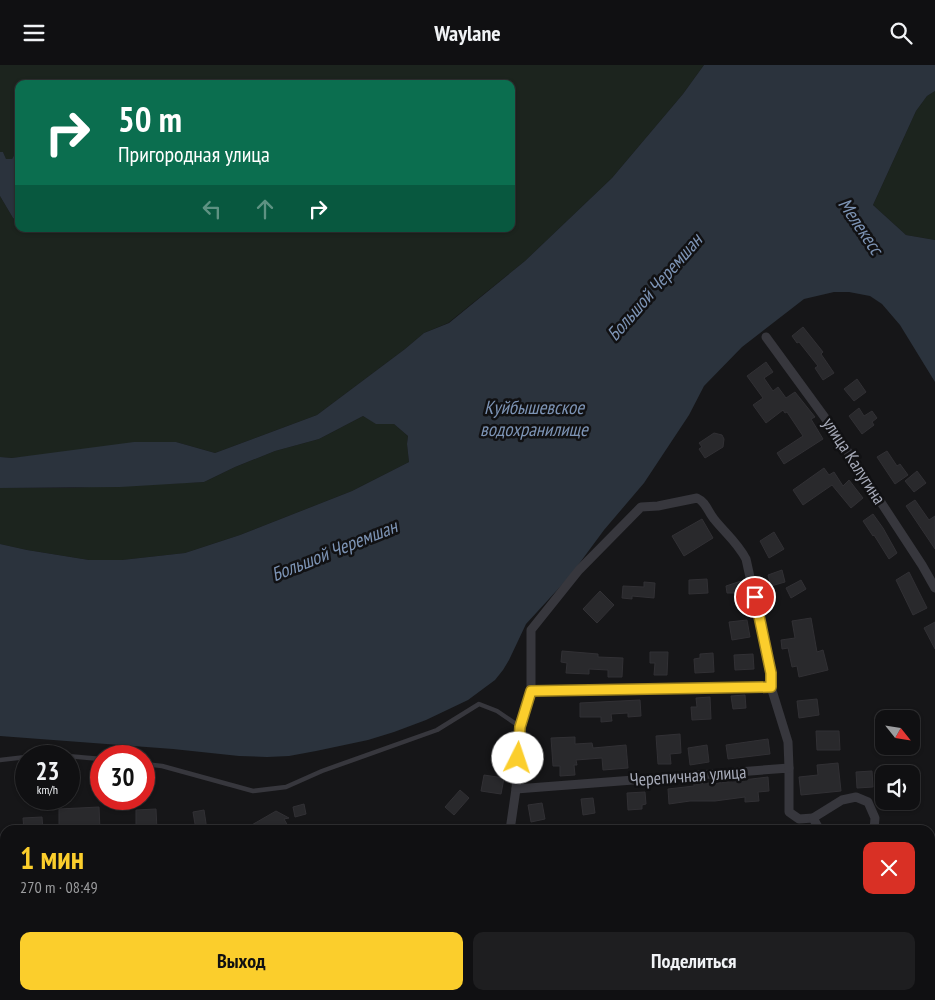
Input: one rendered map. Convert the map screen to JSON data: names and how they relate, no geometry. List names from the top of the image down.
{
  "streets": {
    "street": ["улица Калугина", "Черепичная улица"]
  },
  "water": ["Мелекесс", "Большой Черемшан", "Куйбышевское водохранилище"],
  "north": "bottom right",
  "page": {
    "header": "Waylane",
    "turn": ["50 m", "Пригородная улица"],
    "speed": "23 km/h",
    "limit": "30",
    "heading": ["1 мин", "270 m · 08:49"],
    "buttons": ["Выход", "Поделиться"]
  }
}
